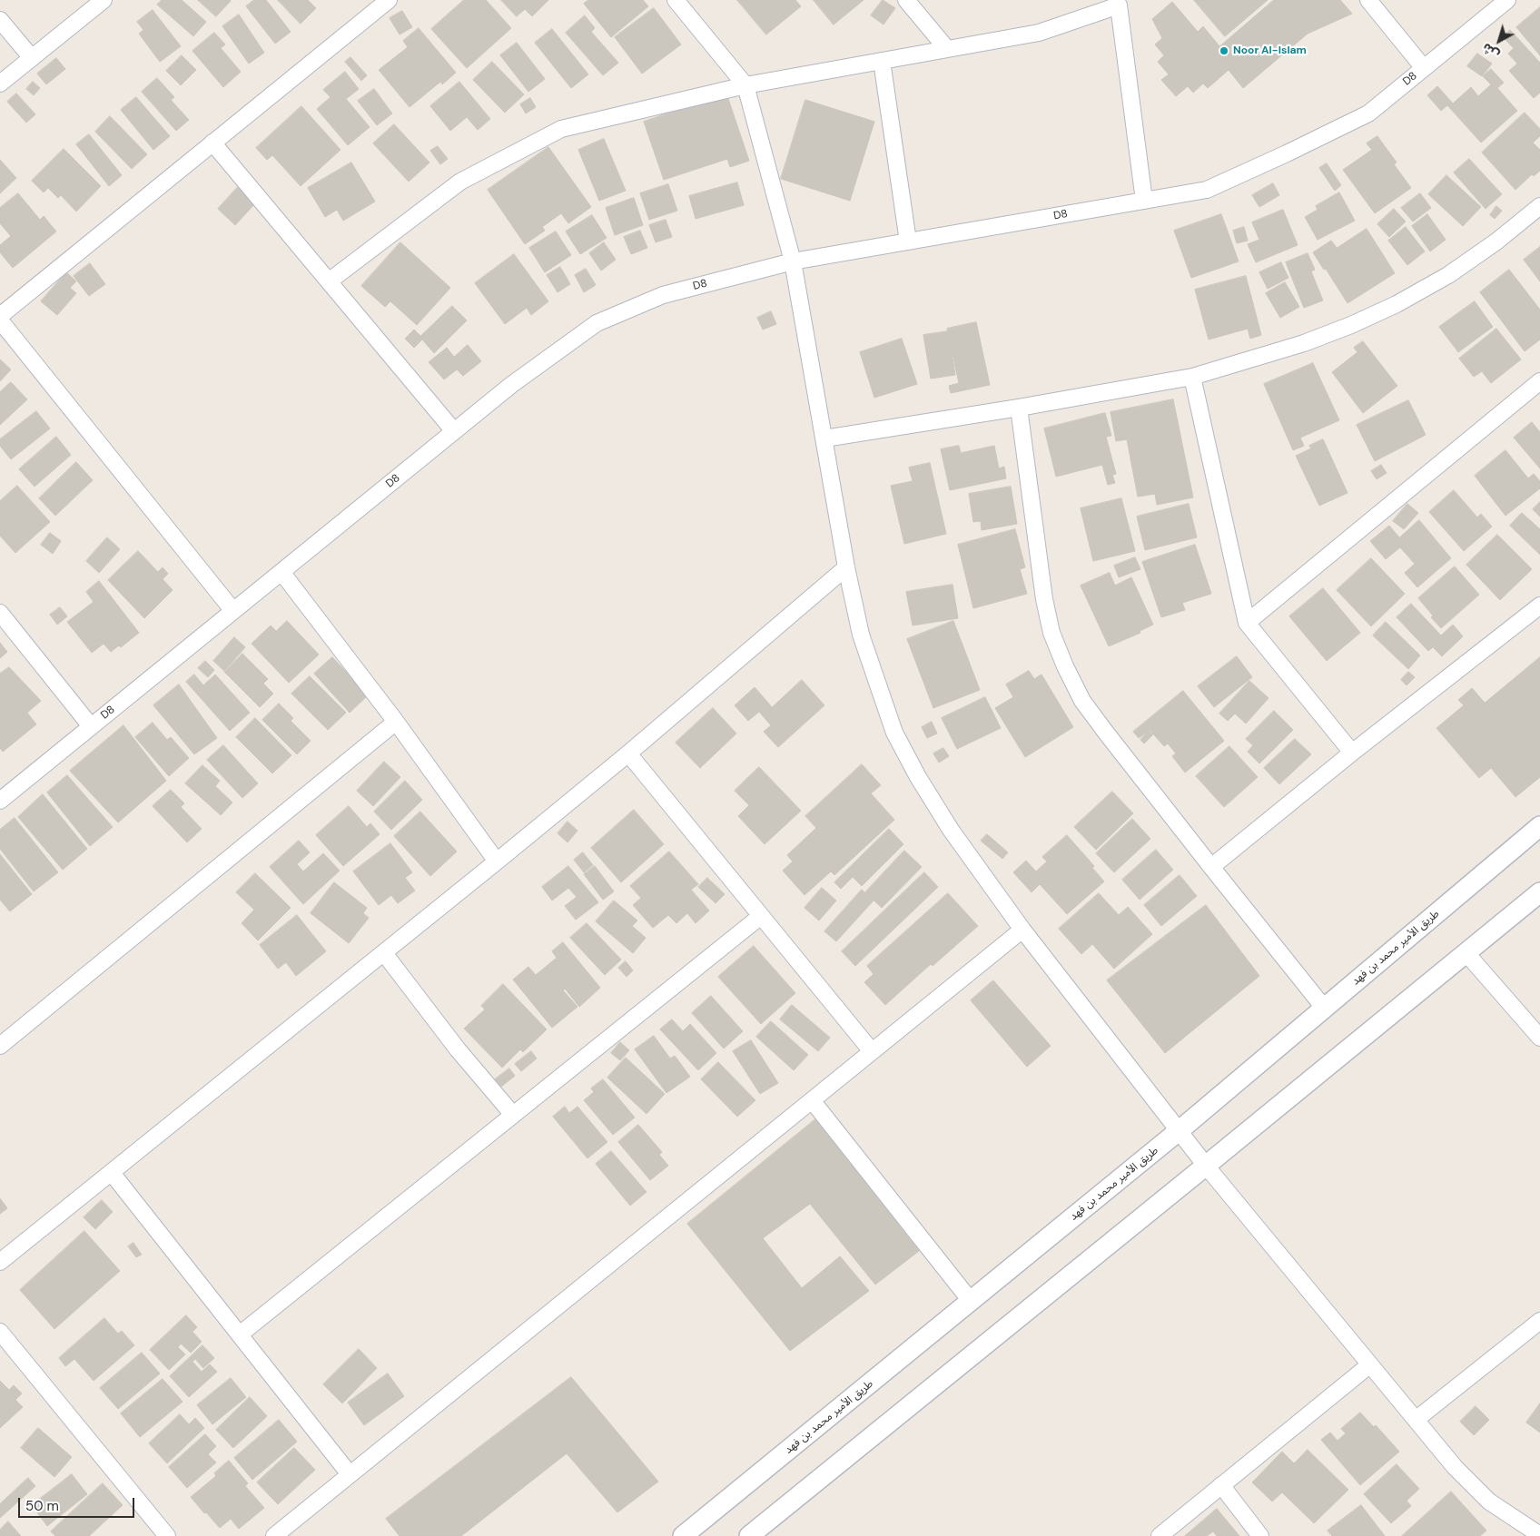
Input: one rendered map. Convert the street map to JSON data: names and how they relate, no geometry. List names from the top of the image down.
{
  "streets": {
    "street": ["D8", "طريق الأمير محمد بن فهد"]
  },
  "places": ["Noor Al-Islam"],
  "scale_bar": "50 m",
  "north": "bottom left"
}
